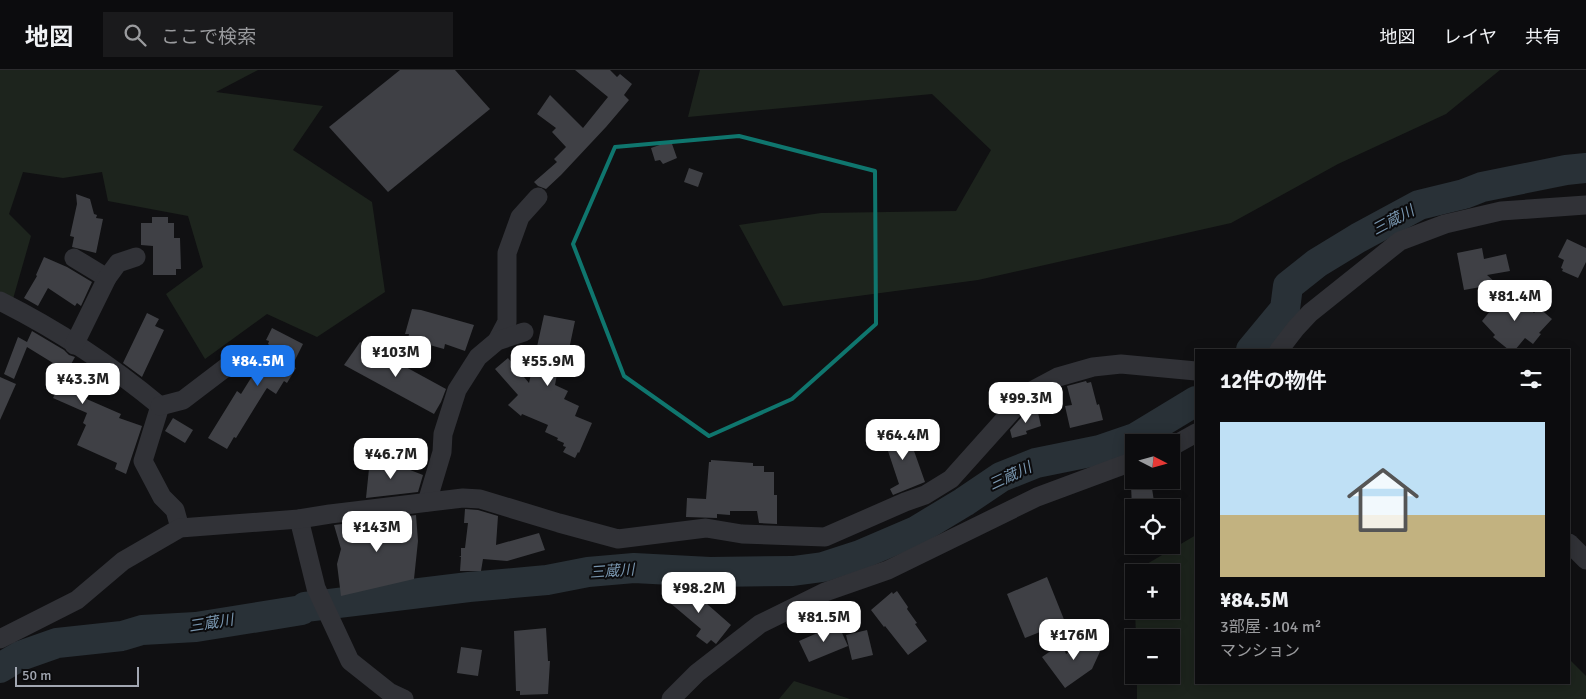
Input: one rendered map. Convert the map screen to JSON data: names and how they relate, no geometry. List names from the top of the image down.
{
  "water": ["三蔵川"],
  "scale_bar": "50 m",
  "north": "right",
  "page": {
    "header": "地図",
    "search": "ここで検索",
    "nav": ["地図", "レイヤ", "共有"],
    "price": [
      "¥81.4M",
      "¥103M",
      "¥84.5M",
      "¥55.9M",
      "¥43.3M",
      "¥99.3M",
      "¥64.4M",
      "¥46.7M",
      "¥143M",
      "¥98.2M",
      "¥81.5M",
      "¥176M"
    ],
    "heading": "12件の物件",
    "list": [
      {
        "name": "¥84.5M",
        "note": "3部屋 · 104 m² · マンション"
      }
    ],
    "map_buttons": ["+", "−"],
    "scale": "50 m"
  }
}
